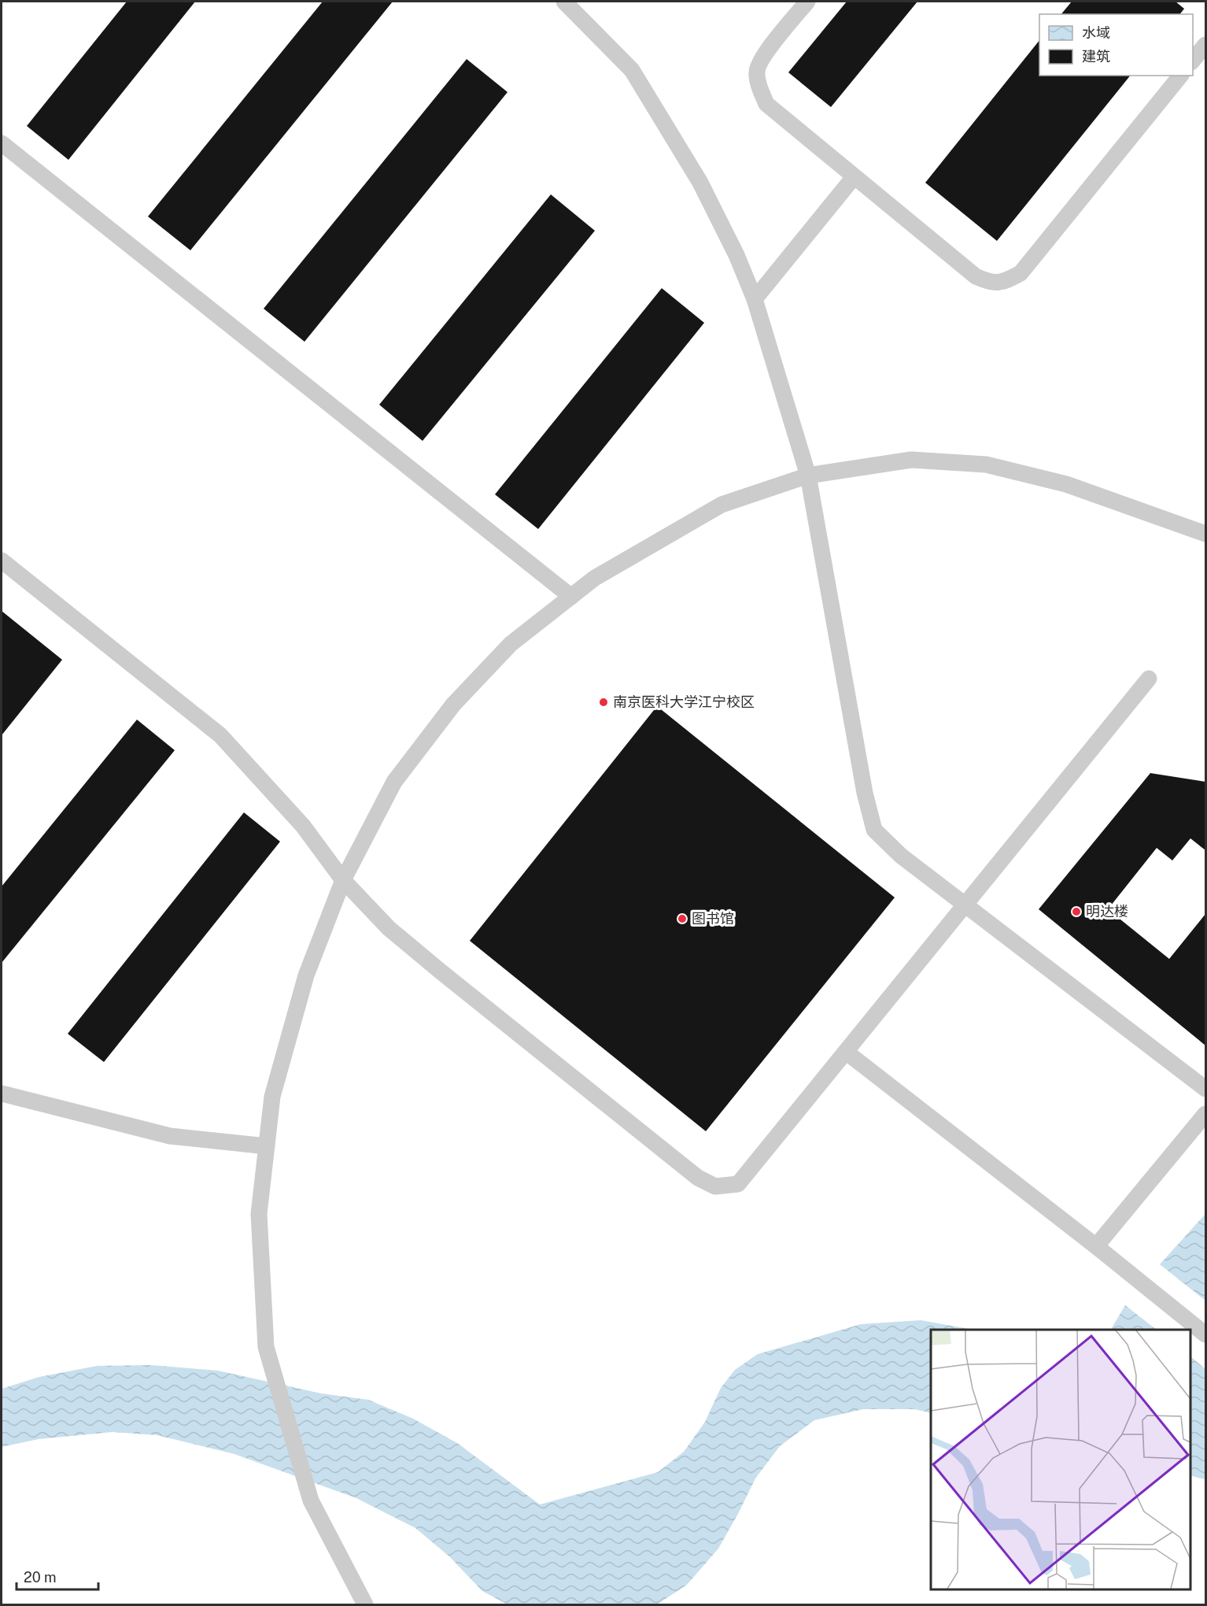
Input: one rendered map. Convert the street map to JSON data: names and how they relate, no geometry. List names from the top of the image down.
{
  "places": ["南京医科大学江宁校区", "明达楼", "图书馆"],
  "legend": ["水域", "建筑"],
  "scale_bar": "20 m"
}
